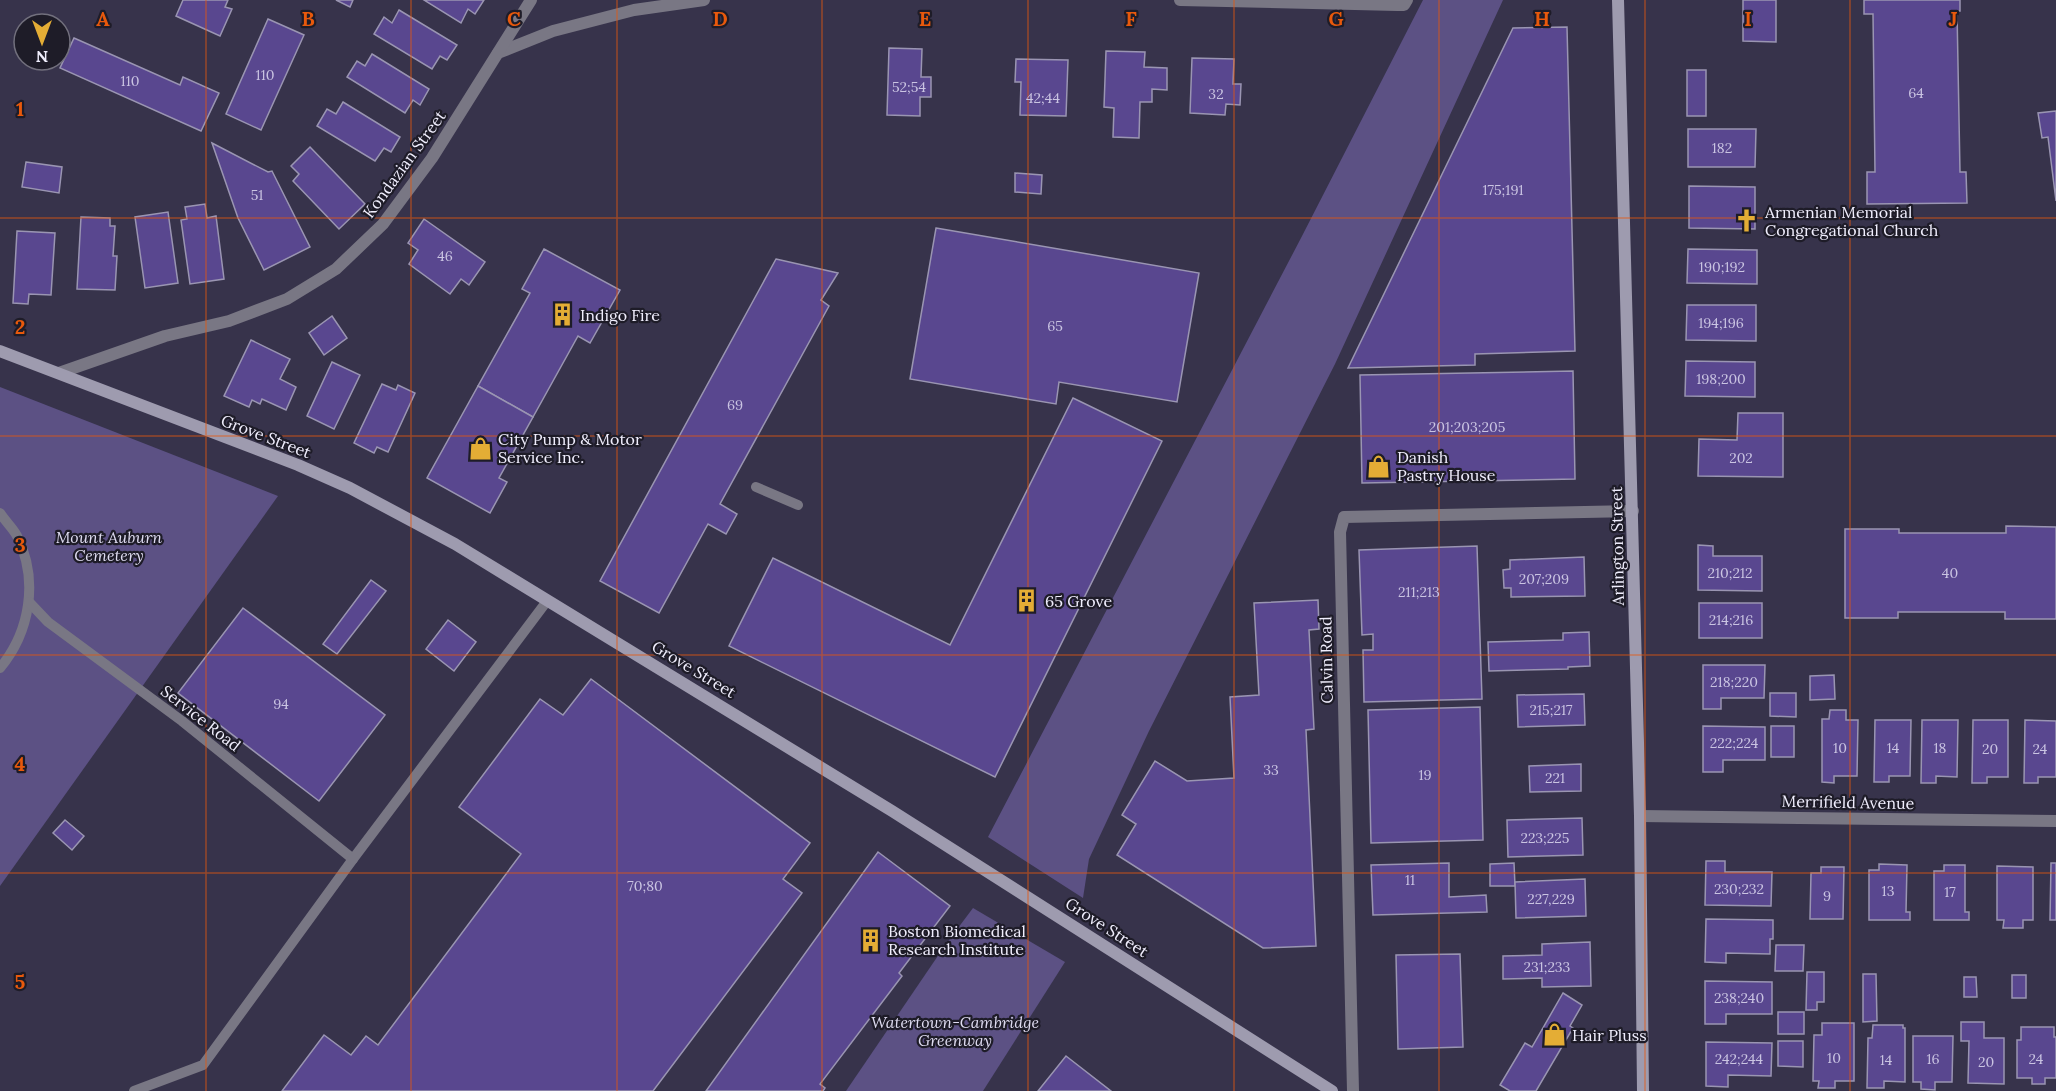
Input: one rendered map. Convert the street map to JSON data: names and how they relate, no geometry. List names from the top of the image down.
{
  "streets": {
    "street": [
      "Kondazian Street",
      "Grove Street",
      "Arlington Street",
      "Calvin Road",
      "Merrifield Avenue"
    ],
    "lane": ["Service Road"]
  },
  "crossings": [
    ["Kondazian Street", "Grove Street"],
    ["Arlington Street", "Calvin Road"],
    ["Arlington Street", "Merrifield Avenue"]
  ],
  "parks": ["Mount Auburn Cemetery", "Watertown-Cambridge Greenway"],
  "places": {
    "church": ["Armenian Memorial Congregational Church"],
    "building": ["Indigo Fire", "65 Grove", "Boston Biomedical Research Institute"],
    "shop": ["City Pump & Motor Service Inc.", "Danish Pastry House", "Hair Pluss"]
  },
  "house_numbers": [
    "110",
    "110",
    "52;54",
    "64",
    "32",
    "42;44",
    "182",
    "175;191",
    "51",
    "46",
    "190;192",
    "194;196",
    "65",
    "198;200",
    "69",
    "201;203;205",
    "202",
    "210;212",
    "40",
    "207;209",
    "211;213",
    "214;216",
    "218;220",
    "94",
    "215;217",
    "222;224",
    "10",
    "14",
    "18",
    "20",
    "24",
    "33",
    "19",
    "221",
    "223;225",
    "11",
    "70;80",
    "230;232",
    "13",
    "17",
    "9",
    "227,229",
    "231;233",
    "238;240",
    "10",
    "242;244",
    "16",
    "24",
    "14",
    "20"
  ],
  "north": "bottom",
  "grid": {
    "columns": [
      "A",
      "B",
      "C",
      "D",
      "E",
      "F",
      "G",
      "H",
      "I",
      "J"
    ],
    "rows": [
      "1",
      "2",
      "3",
      "4",
      "5"
    ]
  }
}
